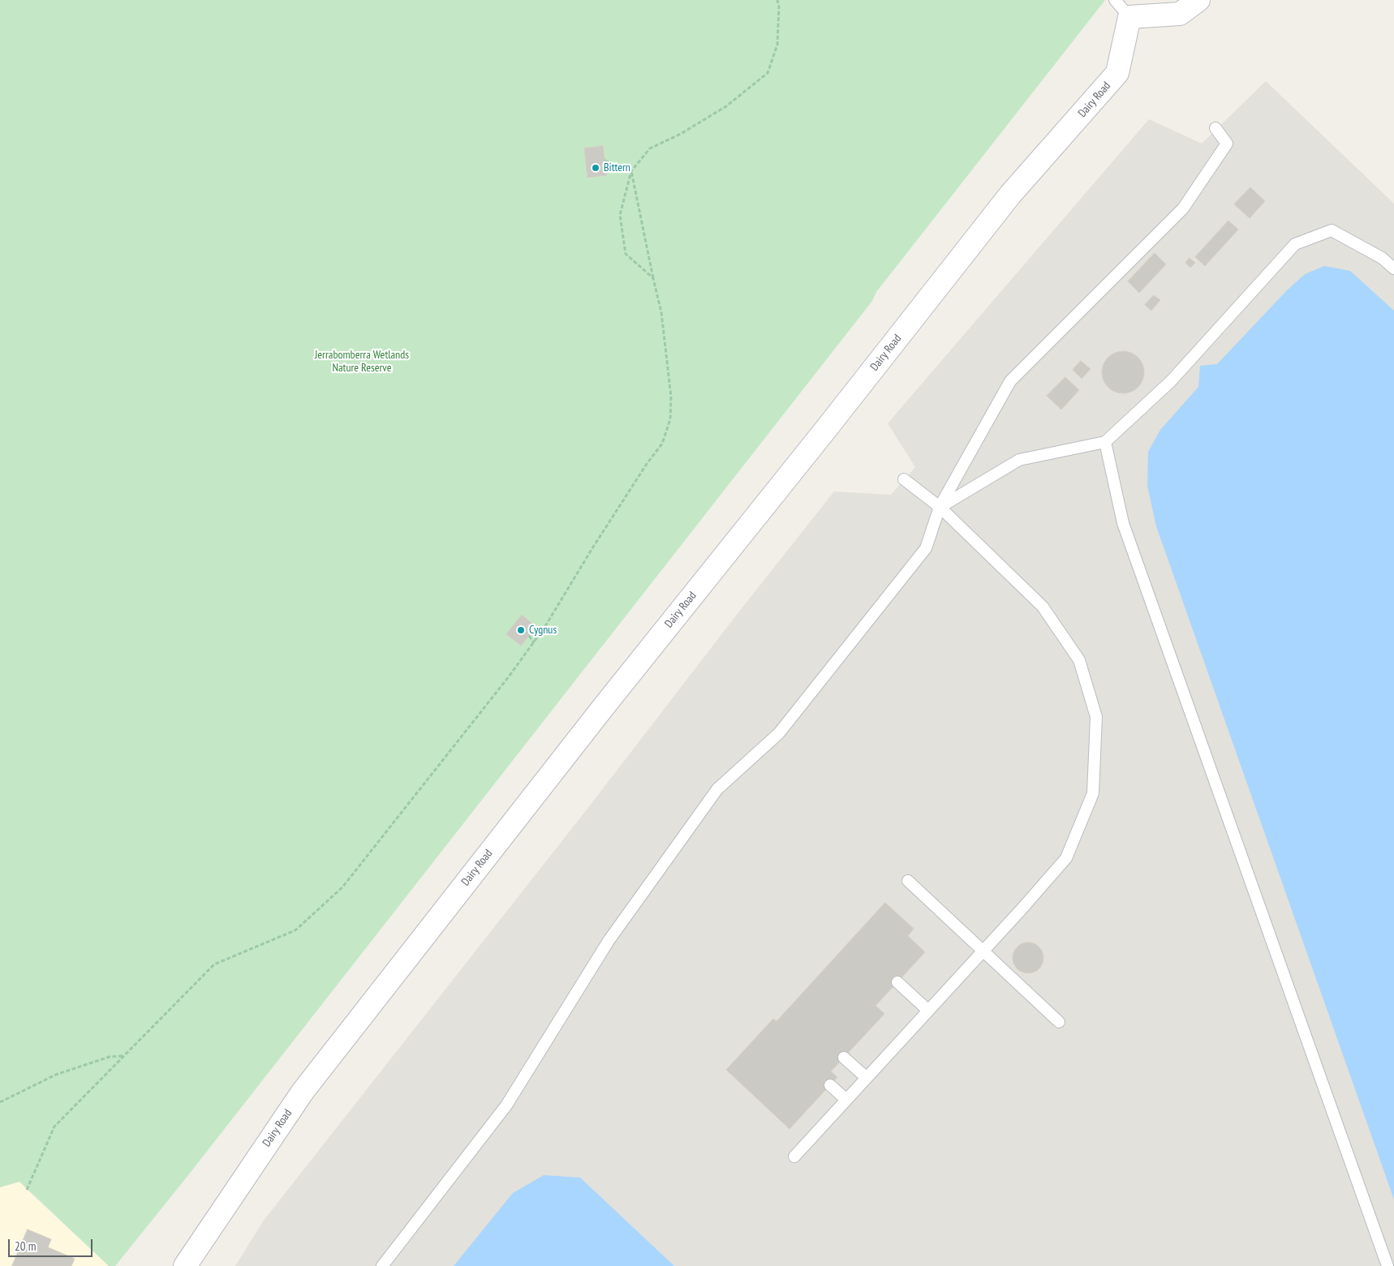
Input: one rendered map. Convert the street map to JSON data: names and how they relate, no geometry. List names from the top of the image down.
{
  "streets": {
    "street": ["Dairy Road"]
  },
  "parks": ["Jerrabomberra Wetlands Nature Reserve"],
  "places": ["Bittern", "Cygnus"],
  "scale_bar": "20 m"
}
